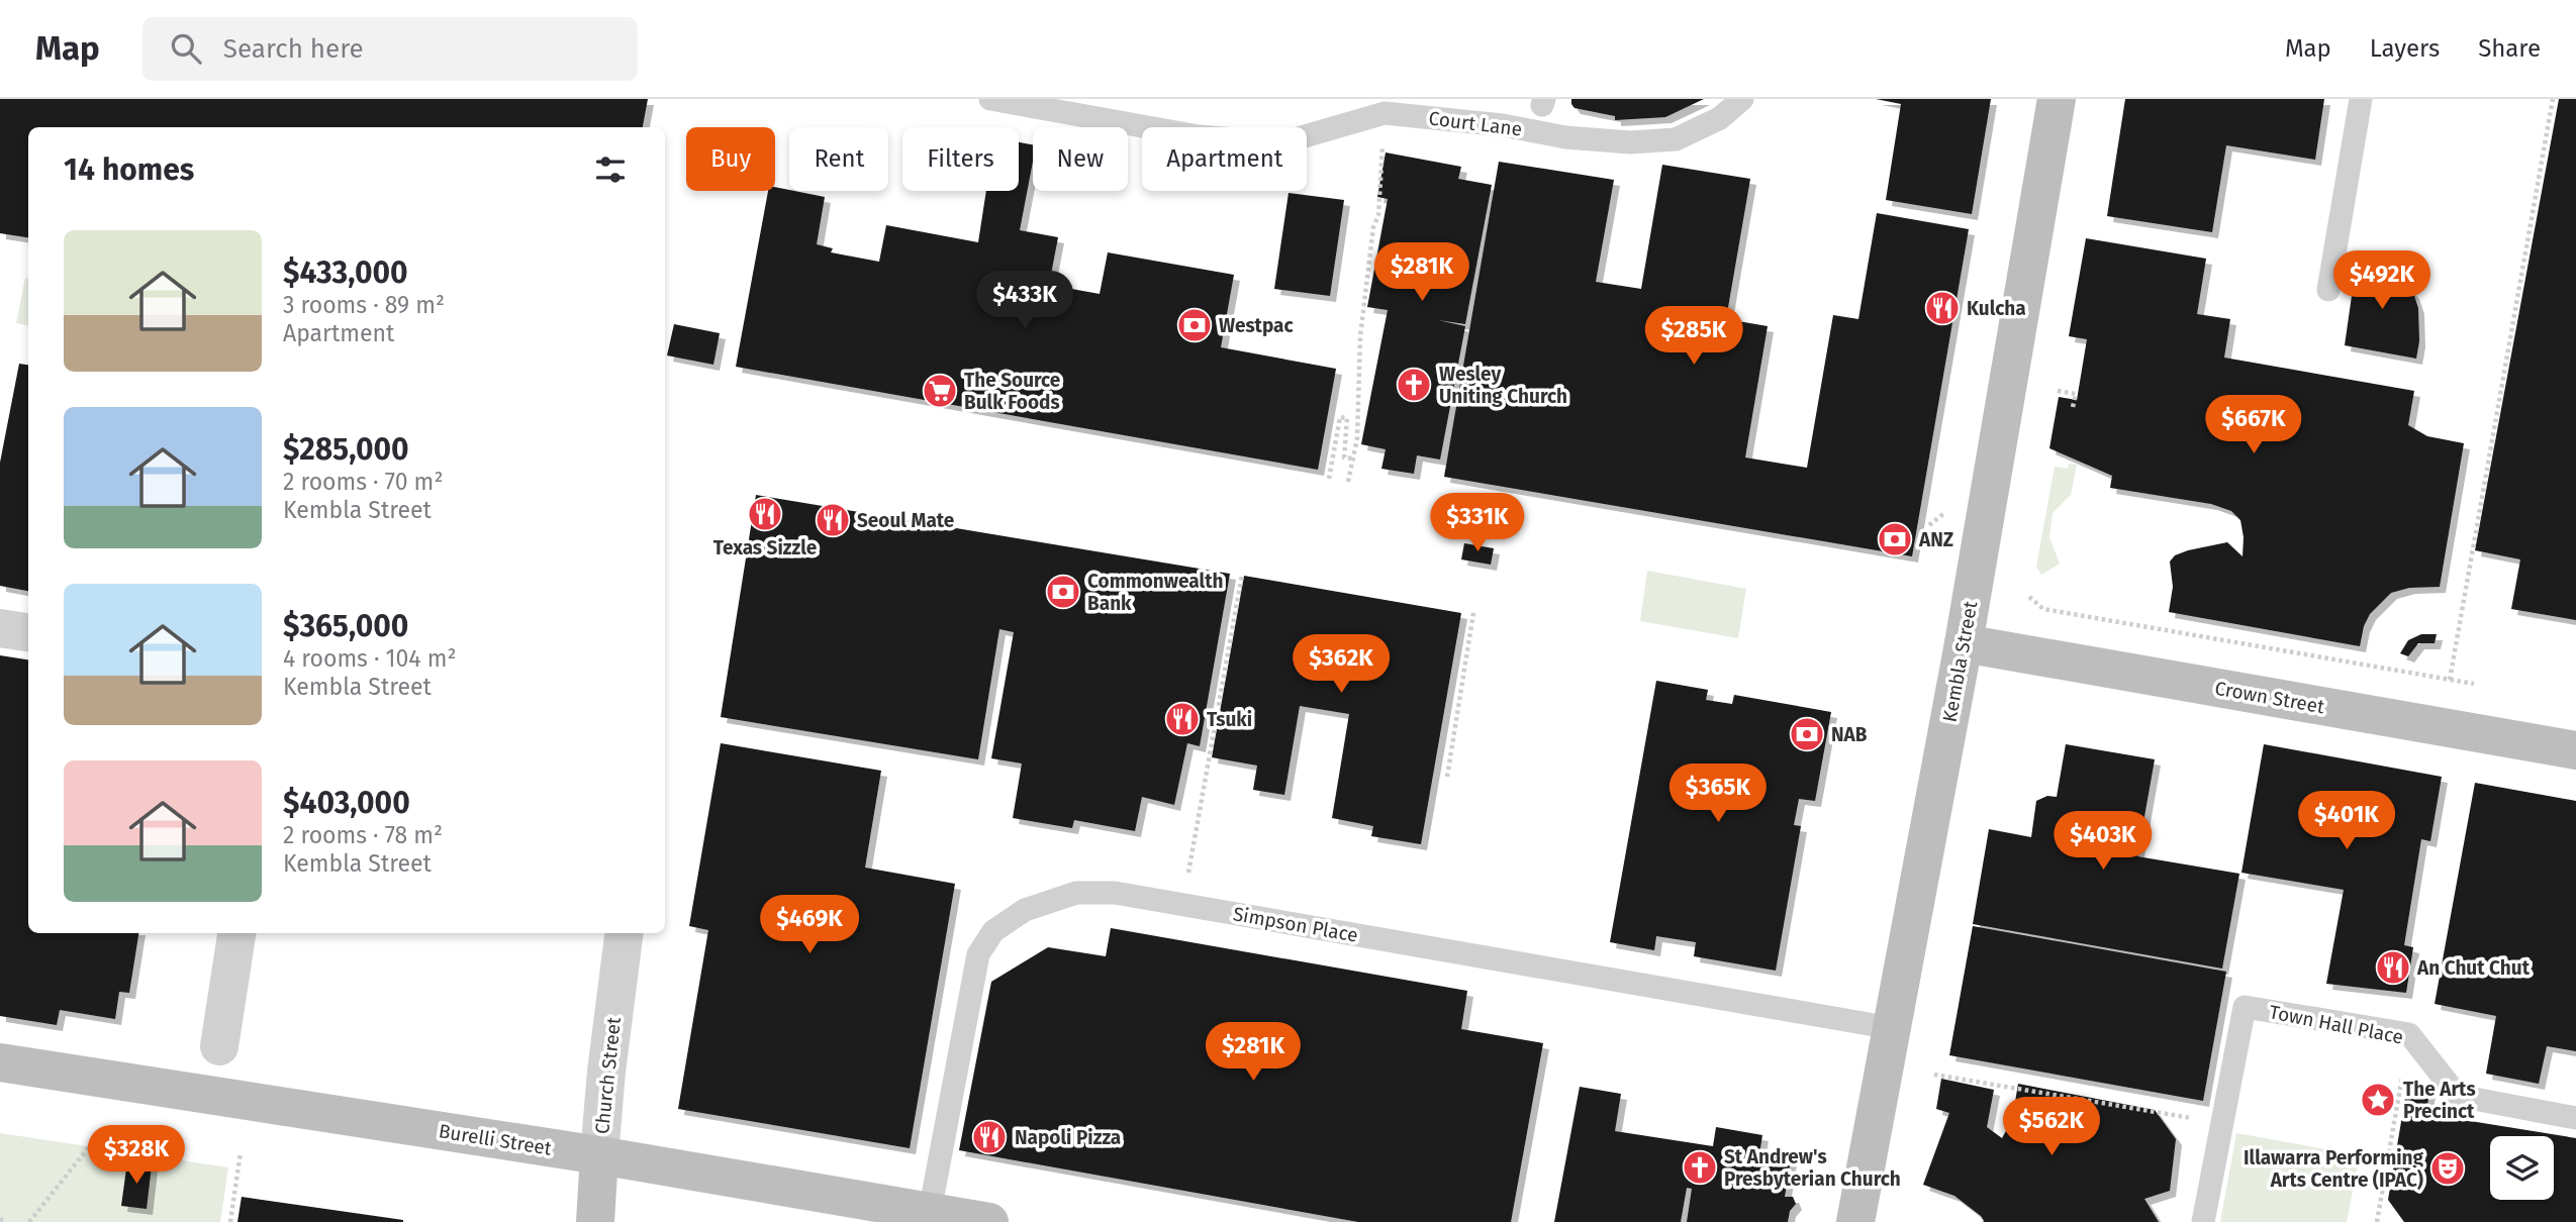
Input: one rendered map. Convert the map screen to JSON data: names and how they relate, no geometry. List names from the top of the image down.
{
  "streets": {
    "main road": [
      "Kembla Street",
      "Crown Street",
      "Church Street",
      "Burelli Street"
    ],
    "lane": ["Court Lane", "Simpson Place", "Town Hall Place"]
  },
  "crossings": [
    ["Kembla Street", "Crown Street"],
    ["Kembla Street", "Simpson Place"],
    ["Simpson Place", "Burelli Street"],
    ["Church Street", "Burelli Street"]
  ],
  "places": {
    "restaurant": [
      "Kulcha",
      "Texas Sizzle",
      "Seoul Mate",
      "Tsuki",
      "An Chut Chut",
      "Napoli Pizza"
    ],
    "bank": [
      "Westpac",
      "ANZ",
      "Commonwealth Bank",
      "NAB"
    ],
    "church": ["Wesley Uniting Church", "St Andrew's Presbyterian Church"],
    "supermarket": ["The Source Bulk Foods"],
    "place": ["The Arts Precinct"],
    "theatre": ["Illawarra Performing Arts Centre (IPAC)"]
  },
  "page": {
    "header": "Map",
    "search": "Search here",
    "nav": ["Map", "Layers", "Share"],
    "chip": [
      "Buy",
      "Rent",
      "Filters",
      "New",
      "Apartment"
    ],
    "heading": "14 homes",
    "list": [
      {
        "name": "$433,000",
        "note": "3 rooms · 89 m² · Apartment"
      },
      {
        "name": "$285,000",
        "note": "2 rooms · 70 m² · Kembla Street"
      },
      {
        "name": "$365,000",
        "note": "4 rooms · 104 m² · Kembla Street"
      },
      {
        "name": "$403,000",
        "note": "2 rooms · 78 m² · Kembla Street"
      }
    ],
    "price": [
      "$281K",
      "$492K",
      "$433K",
      "$285K",
      "$667K",
      "$331K",
      "$362K",
      "$365K",
      "$401K",
      "$403K",
      "$469K",
      "$281K",
      "$562K",
      "$328K"
    ]
  }
}
